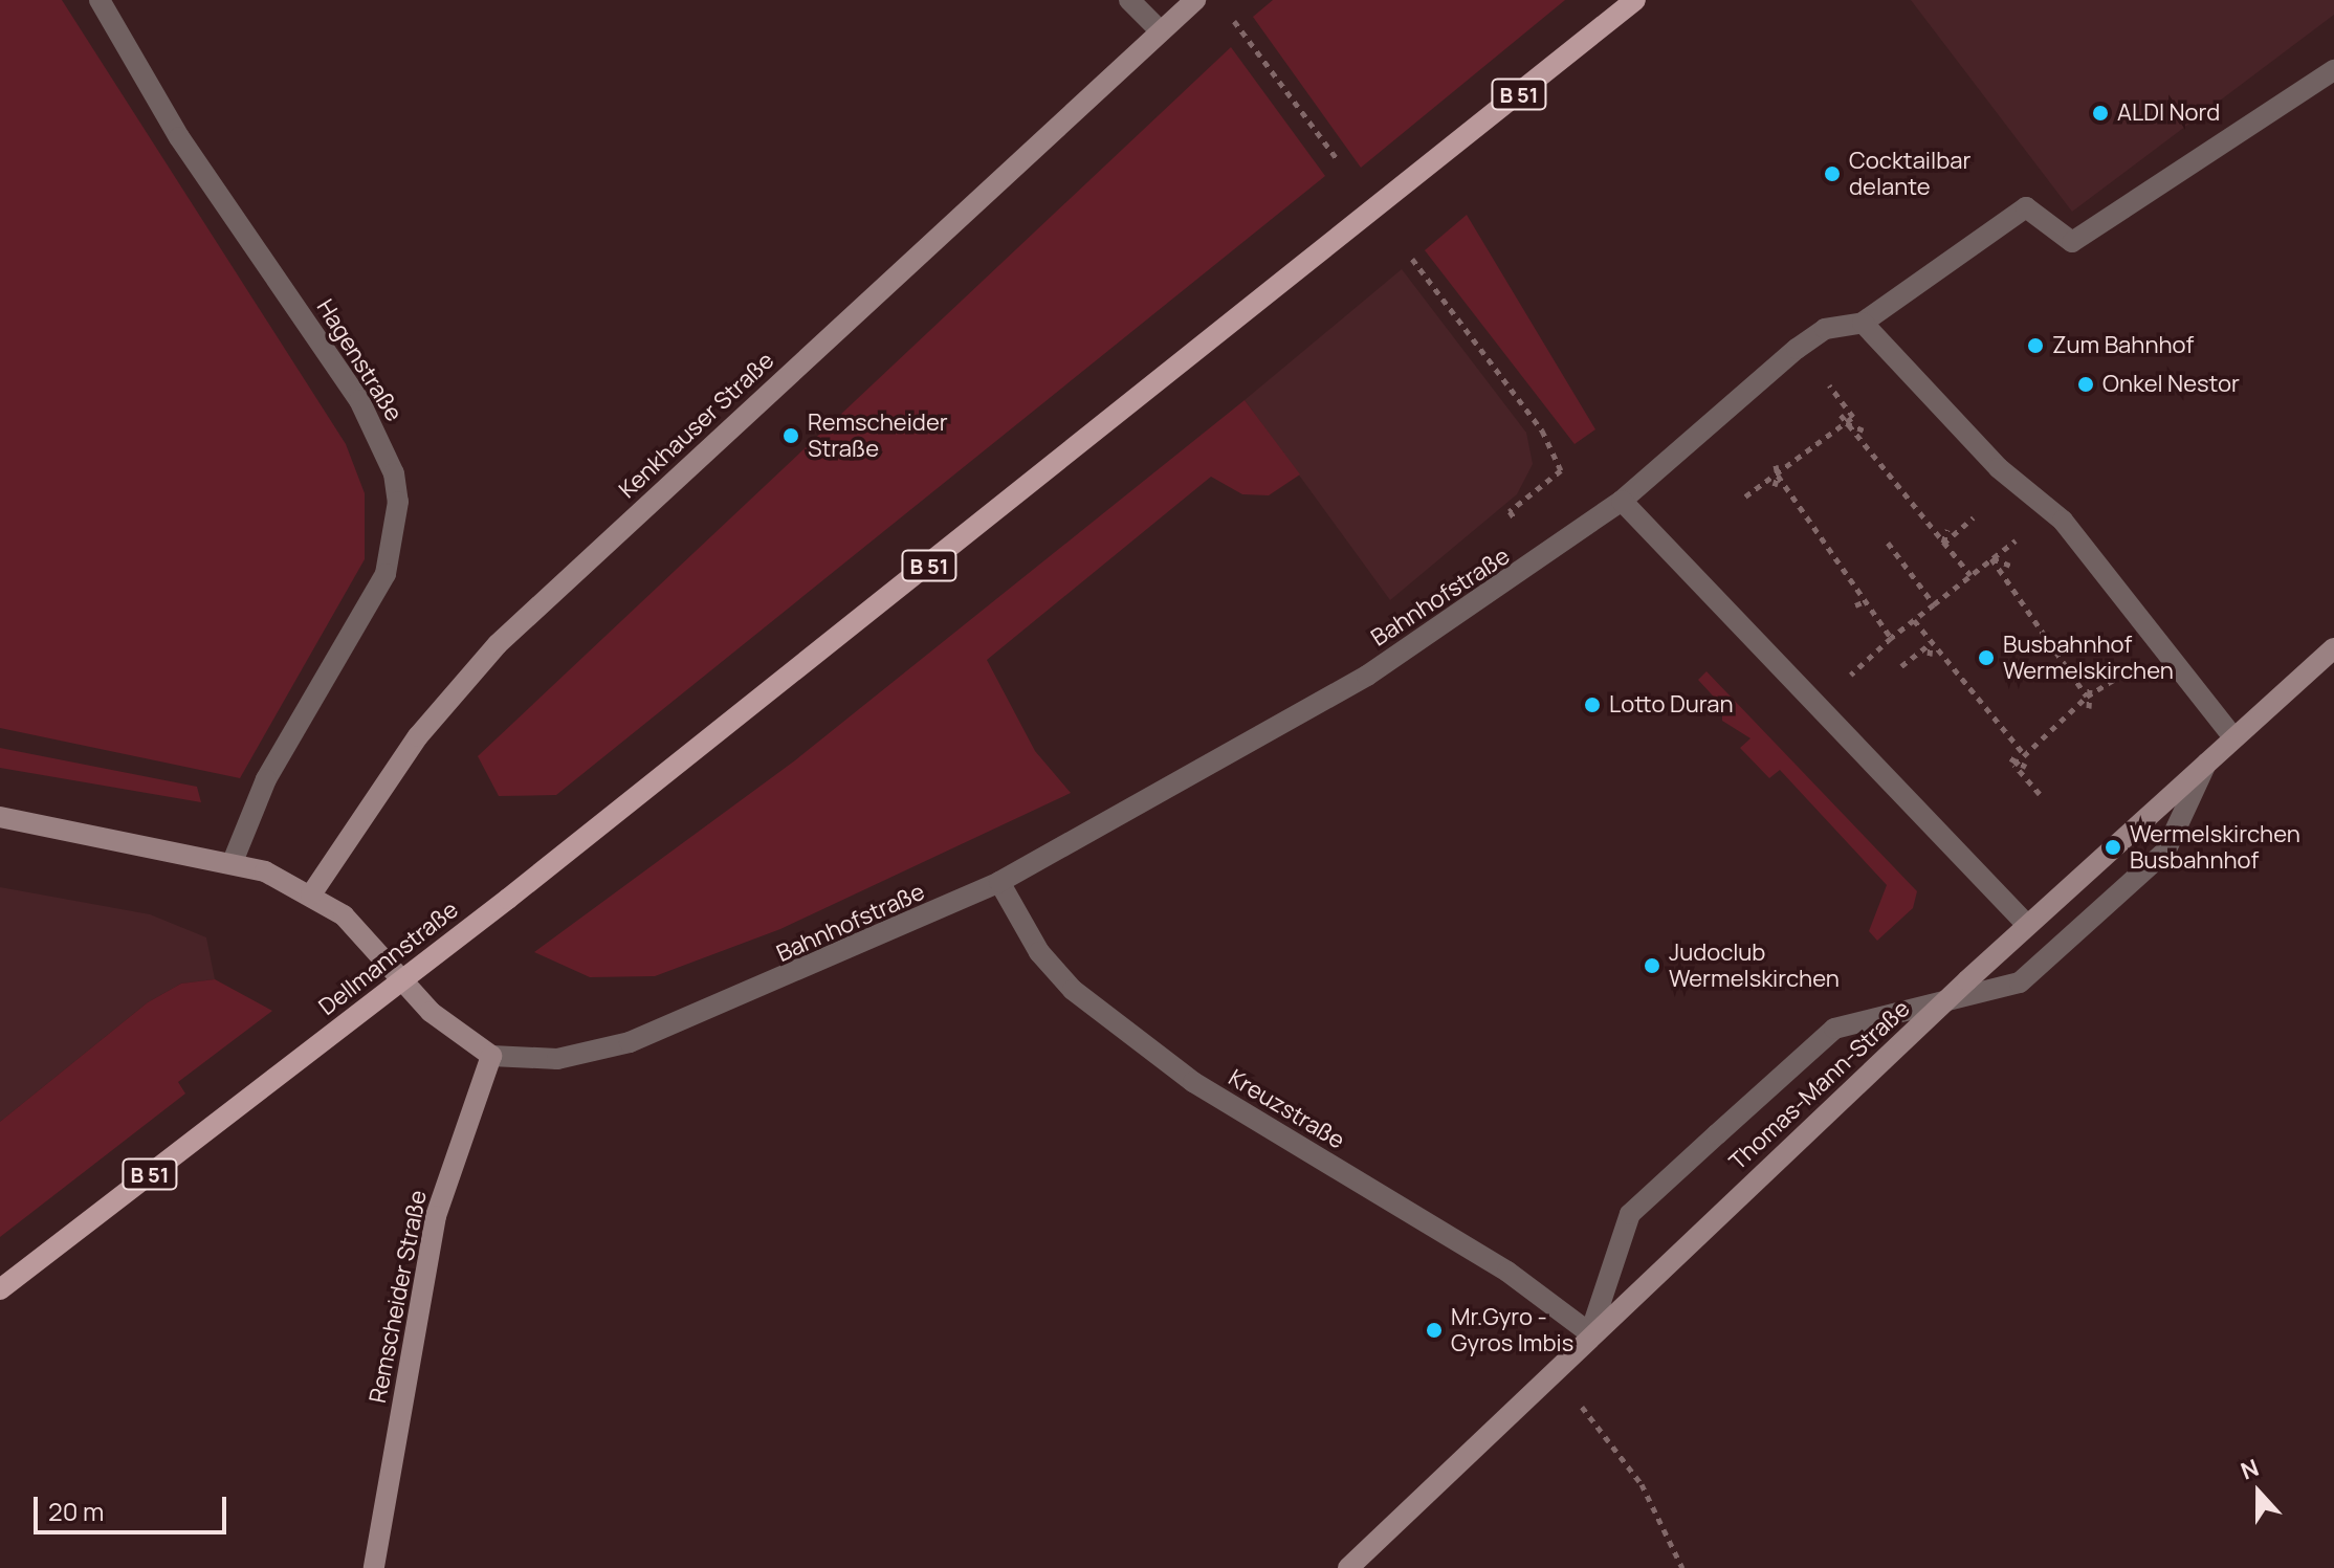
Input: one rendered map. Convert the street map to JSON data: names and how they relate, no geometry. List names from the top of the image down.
{
  "streets": {
    "main road": ["B 51", "Dellmannstraße"],
    "street": [
      "Hagenstraße",
      "Kenkhauser Straße",
      "Bahnhofstraße",
      "Thomas-Mann-Straße",
      "Kreuzstraße",
      "Remscheider Straße"
    ]
  },
  "crossings": [
    ["Bahnhofstraße", "Kreuzstraße"],
    ["Bahnhofstraße", "Remscheider Straße"],
    ["Thomas-Mann-Straße", "Kreuzstraße"]
  ],
  "places": [
    "ALDI Nord",
    "Cocktailbar delante",
    "Zum Bahnhof",
    "Onkel Nestor",
    "Remscheider Straße",
    "Busbahnhof Wermelskirchen",
    "Lotto Duran",
    "Wermelskirchen Busbahnhof",
    "Judoclub Wermelskirchen",
    "Mr.Gyro - Gyros Imbis"
  ],
  "scale_bar": "20 m",
  "north": "top"
}
